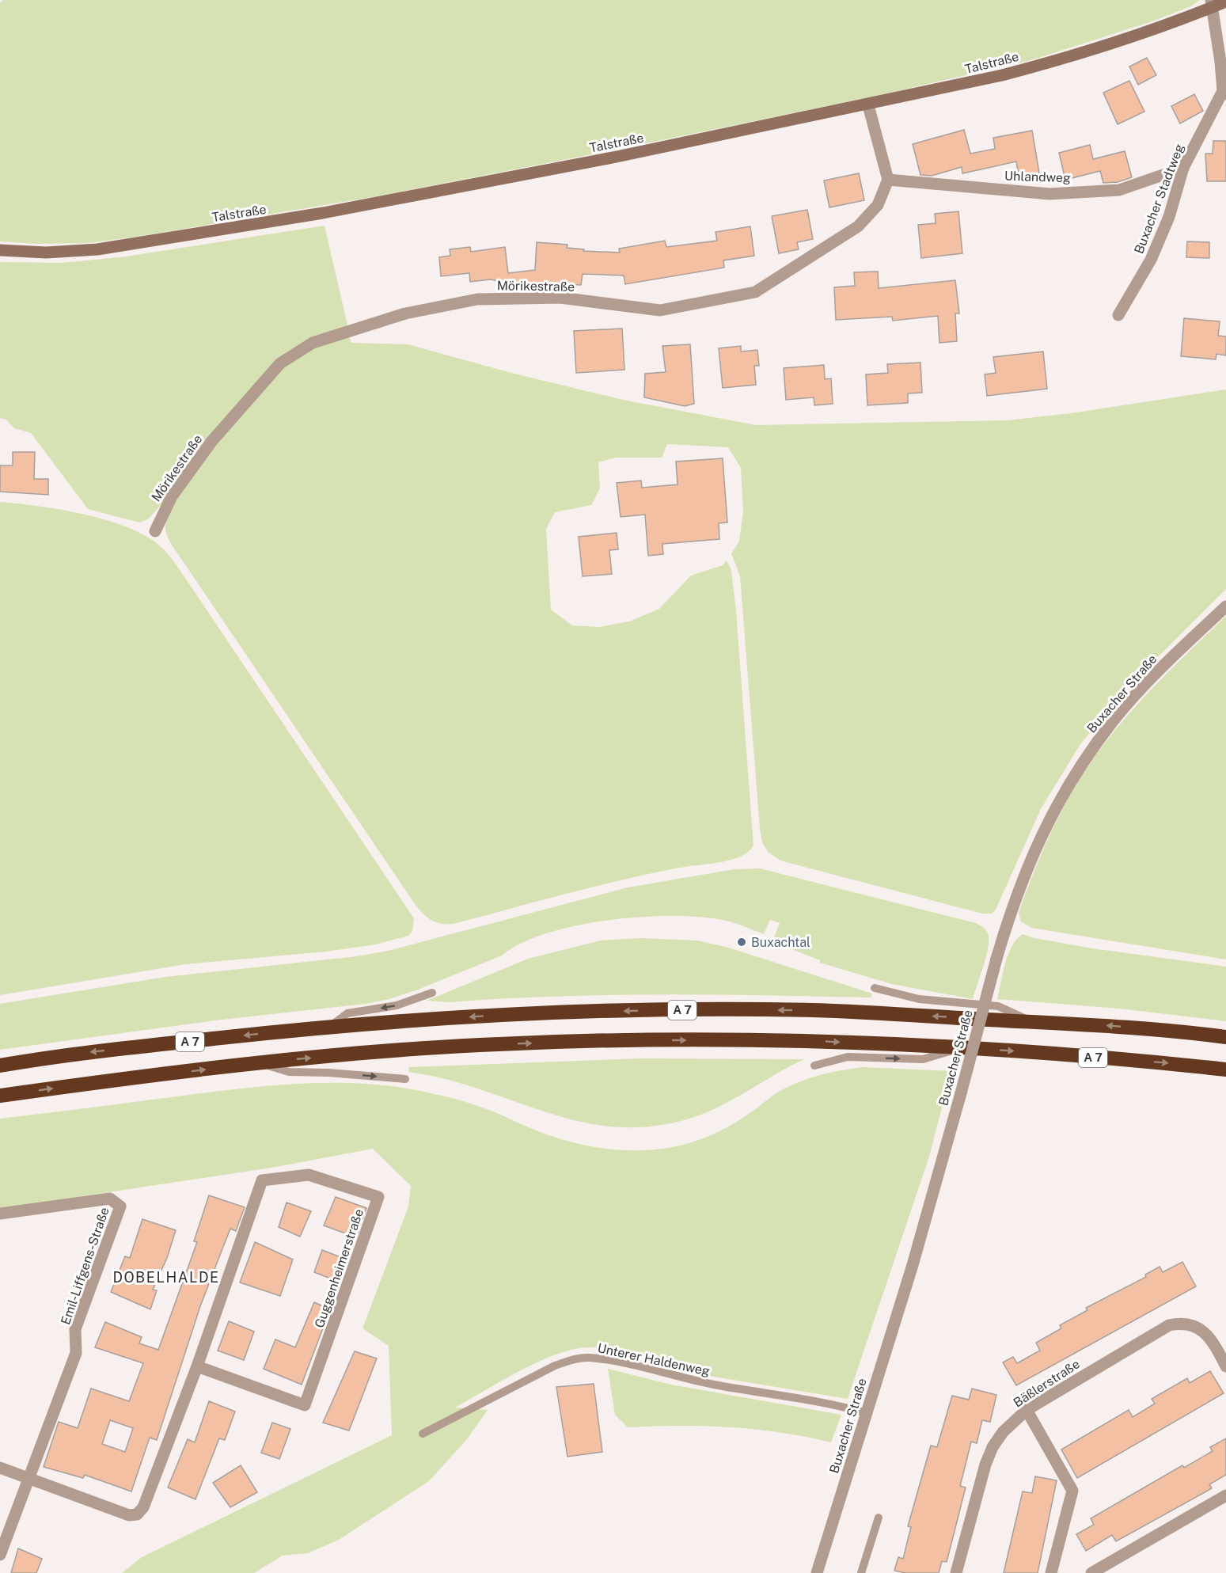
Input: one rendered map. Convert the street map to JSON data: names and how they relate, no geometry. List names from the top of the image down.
{
  "streets": {
    "highway": ["A 7"],
    "street": [
      "Talstraße",
      "Uhlandweg",
      "Buxacher Stadtweg",
      "Mörikestraße",
      "Buxacher Straße",
      "Emil-Liffgens-Straße",
      "Guggenheimerstraße",
      "Bäßlerstraße"
    ],
    "lane": ["Unterer Haldenweg"]
  },
  "crossings": [
    ["Uhlandweg", "Buxacher Stadtweg"],
    ["Uhlandweg", "Mörikestraße"],
    ["Buxacher Straße", "Unterer Haldenweg"],
    ["Emil-Liffgens-Straße", "Guggenheimerstraße"]
  ],
  "districts": ["DOBELHALDE"],
  "places": ["Buxachtal"]
}
